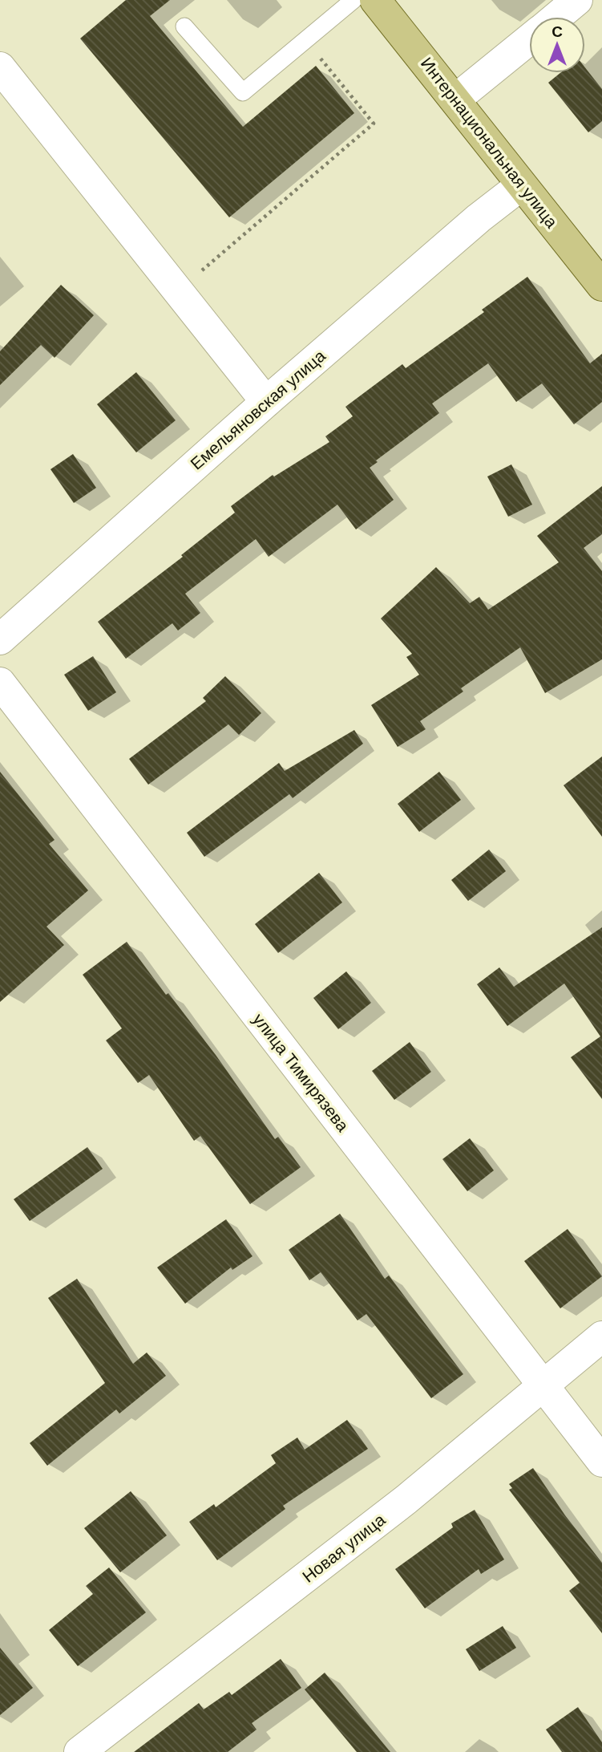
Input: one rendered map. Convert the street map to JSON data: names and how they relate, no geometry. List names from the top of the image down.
{
  "streets": {
    "main road": ["Интернациональная улица"],
    "street": ["Емельяновская улица", "улица Тимирязева", "Новая улица"]
  },
  "crossings": [
    ["Интернациональная улица", "Емельяновская улица"],
    ["улица Тимирязева", "Новая улица"]
  ],
  "north": "top"
}
